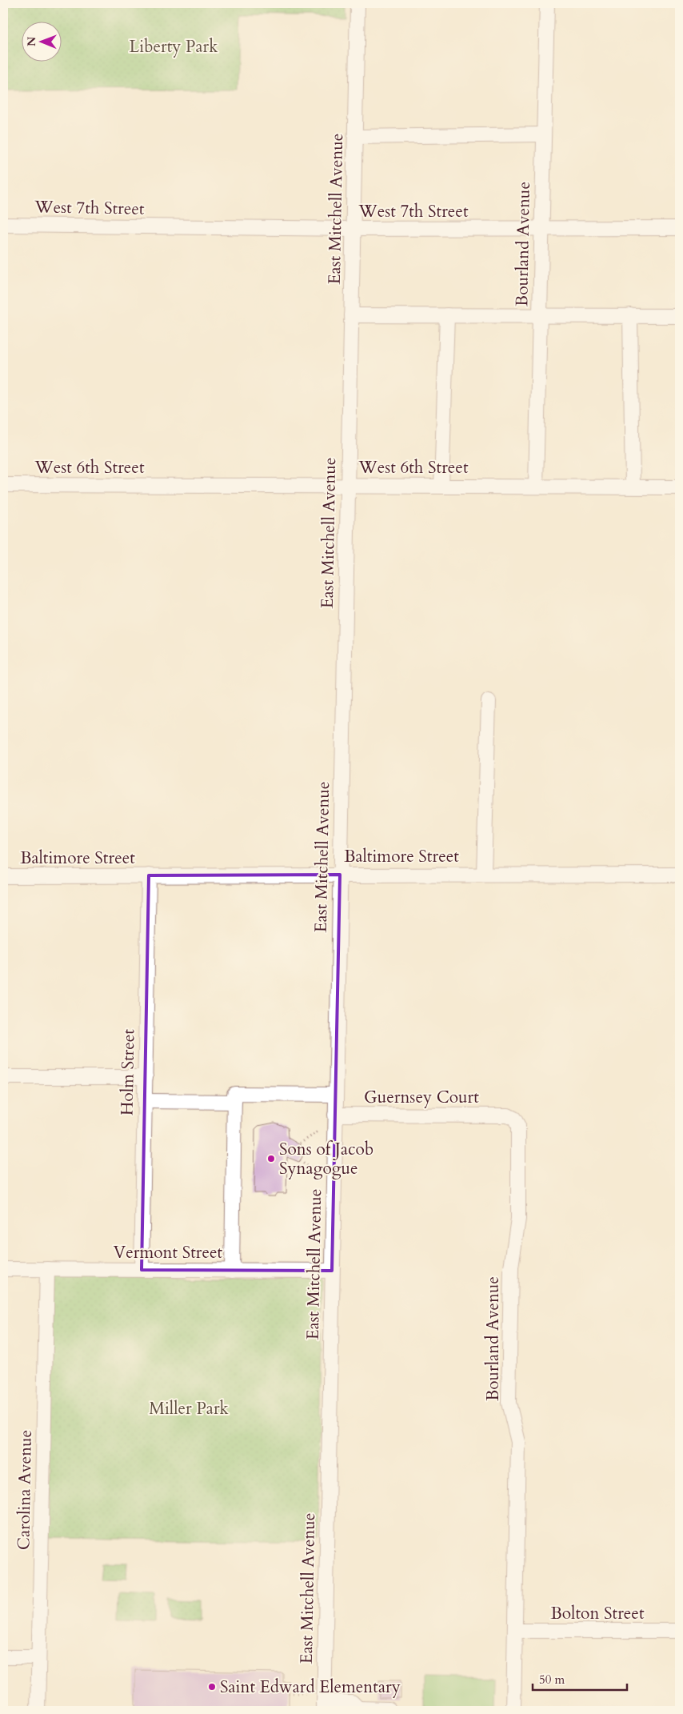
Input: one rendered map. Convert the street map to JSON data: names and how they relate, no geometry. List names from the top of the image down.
{
  "streets": {
    "street": [
      "West 7th Street",
      "East Mitchell Avenue",
      "Bourland Avenue",
      "West 6th Street",
      "Baltimore Street",
      "Holm Street",
      "Guernsey Court",
      "Vermont Street",
      "Carolina Avenue",
      "Bolton Street"
    ]
  },
  "crossings": [
    ["West 7th Street", "East Mitchell Avenue"],
    ["West 7th Street", "Bourland Avenue"],
    ["East Mitchell Avenue", "West 6th Street"],
    ["East Mitchell Avenue", "Baltimore Street"],
    ["East Mitchell Avenue", "Guernsey Court"],
    ["East Mitchell Avenue", "Vermont Street"],
    ["Bourland Avenue", "West 6th Street"],
    ["Bourland Avenue", "Guernsey Court"],
    ["Bourland Avenue", "Bolton Street"],
    ["Baltimore Street", "Holm Street"],
    ["Holm Street", "Vermont Street"],
    ["Vermont Street", "Carolina Avenue"]
  ],
  "parks": ["Liberty Park", "Miller Park"],
  "places": ["Sons of Jacob Synagogue", "Saint Edward Elementary"],
  "scale_bar": "50 m",
  "north": "left"
}
